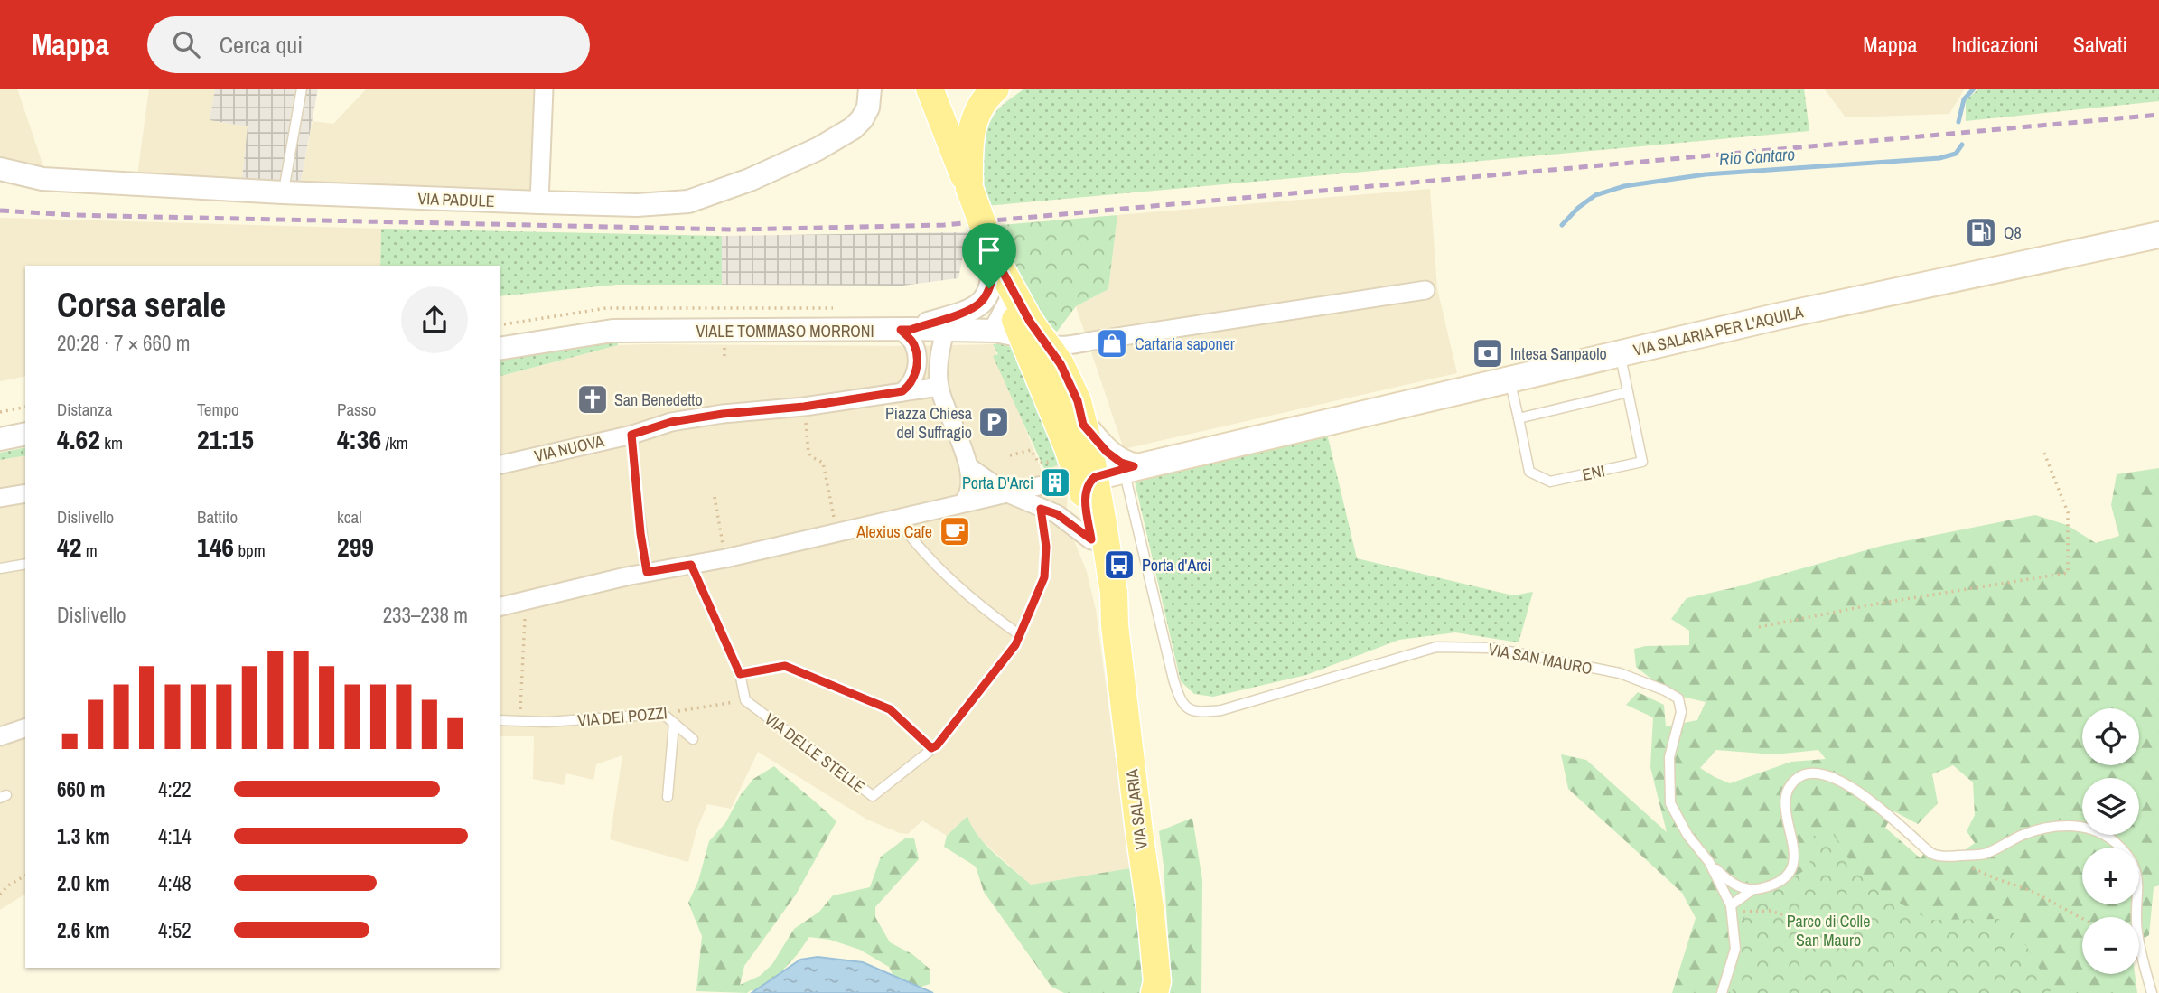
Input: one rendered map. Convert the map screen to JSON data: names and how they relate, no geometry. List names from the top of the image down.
{
  "streets": {
    "main road": ["VIA SALARIA PER L'AQUILA", "VIA SALARIA"],
    "street": ["VIA PADULE", "VIALE TOMMASO MORRONI", "VIA NUOVA"],
    "lane": [
      "ENI",
      "VIA SAN MAURO",
      "VIA DEI POZZI",
      "VIA DELLE STELLE"
    ]
  },
  "crossings": [
    ["VIA SALARIA PER L'AQUILA", "VIA SAN MAURO"],
    ["VIA SALARIA PER L'AQUILA", "VIA SALARIA"],
    ["VIA DEI POZZI", "VIA DELLE STELLE"]
  ],
  "water": ["Rio Cantaro"],
  "parks": ["Parco di Colle San Mauro"],
  "places": {
    "fuel station": ["Q8"],
    "shop": ["Cartaria saponer"],
    "bank": ["Intesa Sanpaolo"],
    "church": ["San Benedetto"],
    "parking": ["Piazza Chiesa del Suffragio"],
    "building": ["Porta D'Arci"],
    "cafe": ["Alexius Cafe"],
    "bus stop": ["Porta d'Arci"]
  },
  "page": {
    "header": "Mappa",
    "search": "Cerca qui",
    "nav": ["Mappa", "Indicazioni", "Salvati"],
    "heading": ["Corsa serale", "20:28 · 7 × 660 m"],
    "stats": [
      ["Distanza", "4.62 km"],
      ["Tempo", "21:15"],
      ["Passo", "4:36 /km"],
      ["Dislivello", "42 m"],
      ["Battito", "146 bpm"],
      ["kcal", "299"]
    ],
    "chart": ["Dislivello", "233–238 m"],
    "map_buttons": ["+", "−"],
    "list": [
      {
        "name": "660 m",
        "note": "4:22"
      },
      {
        "name": "1.3 km",
        "note": "4:14"
      },
      {
        "name": "2.0 km",
        "note": "4:48"
      },
      {
        "name": "2.6 km",
        "note": "4:52"
      }
    ]
  }
}
